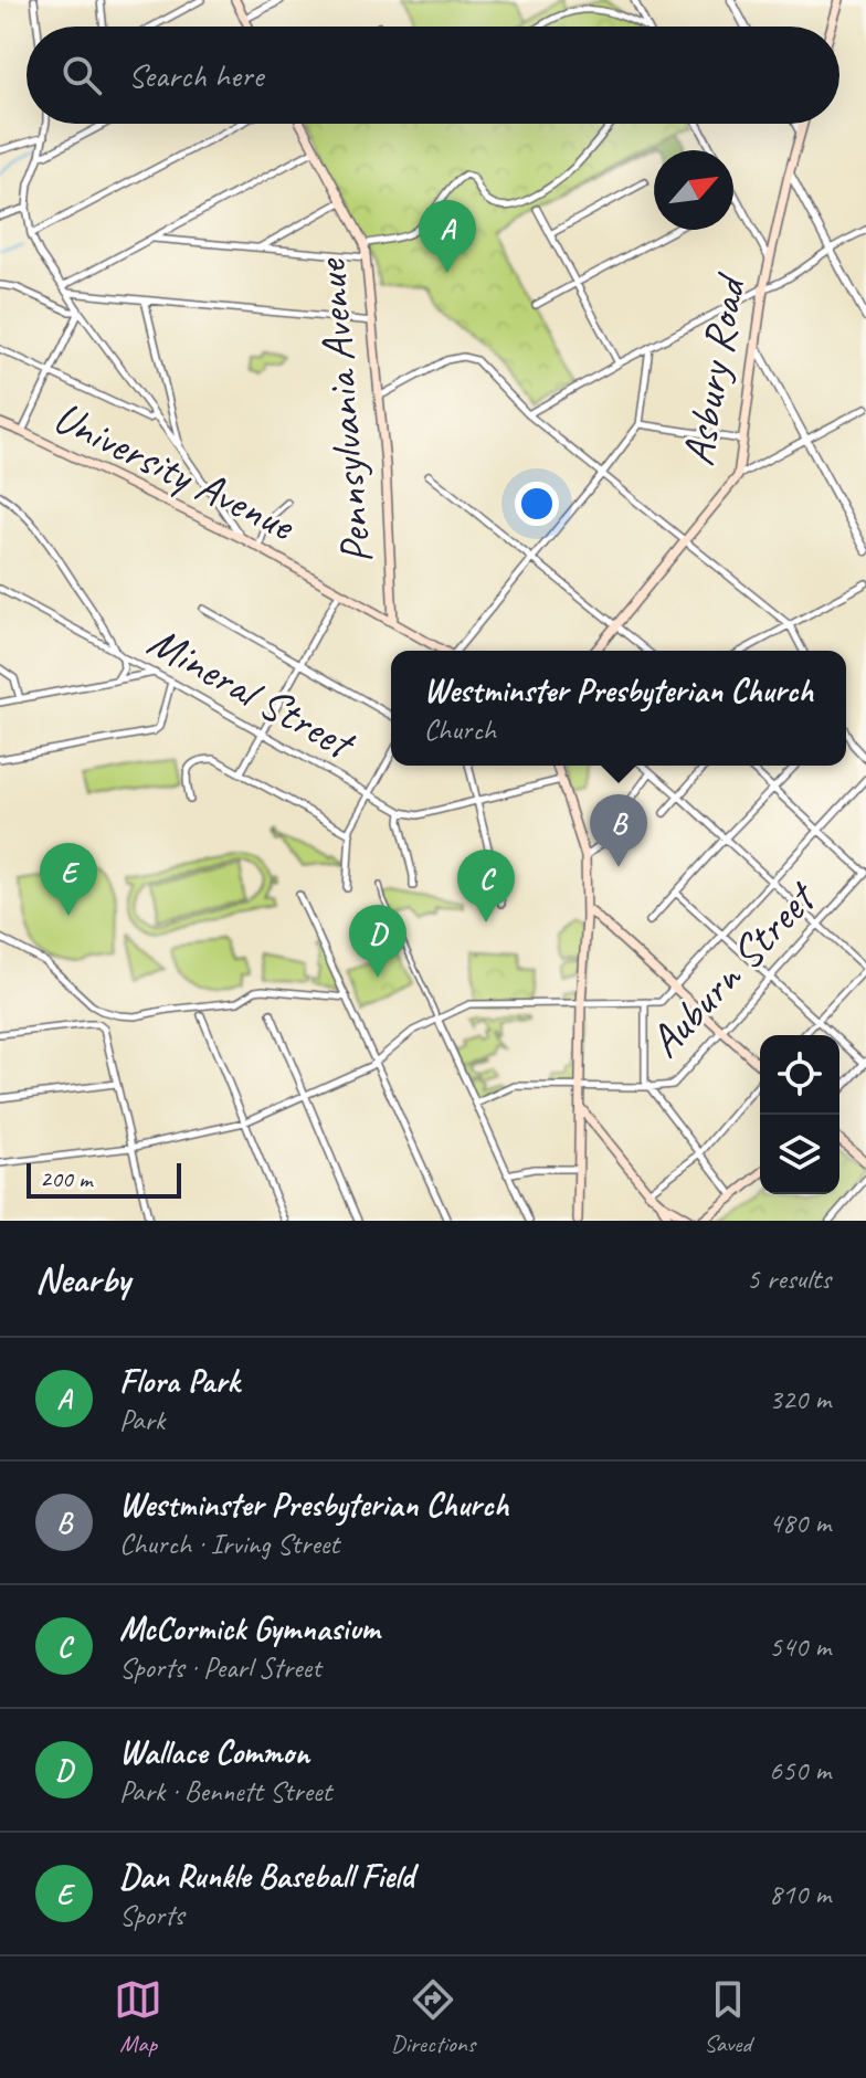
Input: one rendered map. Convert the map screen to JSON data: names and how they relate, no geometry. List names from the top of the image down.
{
  "streets": {
    "main road": ["Asbury Road", "Pennsylvania Avenue", "University Avenue"],
    "street": ["Mineral Street", "Auburn Street"]
  },
  "crossings": [
    ["Pennsylvania Avenue", "University Avenue"]
  ],
  "scale_bar": "200 m",
  "north": "top right",
  "page": {
    "search": "Search here",
    "pins": [
      "A",
      "B",
      "E",
      "C",
      "D"
    ],
    "popup": ["Westminster Presbyterian Church", "Church"],
    "scale": "200 m",
    "heading": ["Nearby", "5 results"],
    "list": [
      {
        "mark": "A",
        "name": "Flora Park",
        "note": "Park",
        "value": "320 m"
      },
      {
        "mark": "B",
        "name": "Westminster Presbyterian Church",
        "note": "Church · Irving Street",
        "value": "480 m"
      },
      {
        "mark": "C",
        "name": "McCormick Gymnasium",
        "note": "Sports · Pearl Street",
        "value": "540 m"
      },
      {
        "mark": "D",
        "name": "Wallace Common",
        "note": "Park · Bennett Street",
        "value": "650 m"
      },
      {
        "mark": "E",
        "name": "Dan Runkle Baseball Field",
        "note": "Sports",
        "value": "810 m"
      }
    ],
    "nav": ["Map", "Directions", "Saved"]
  }
}
